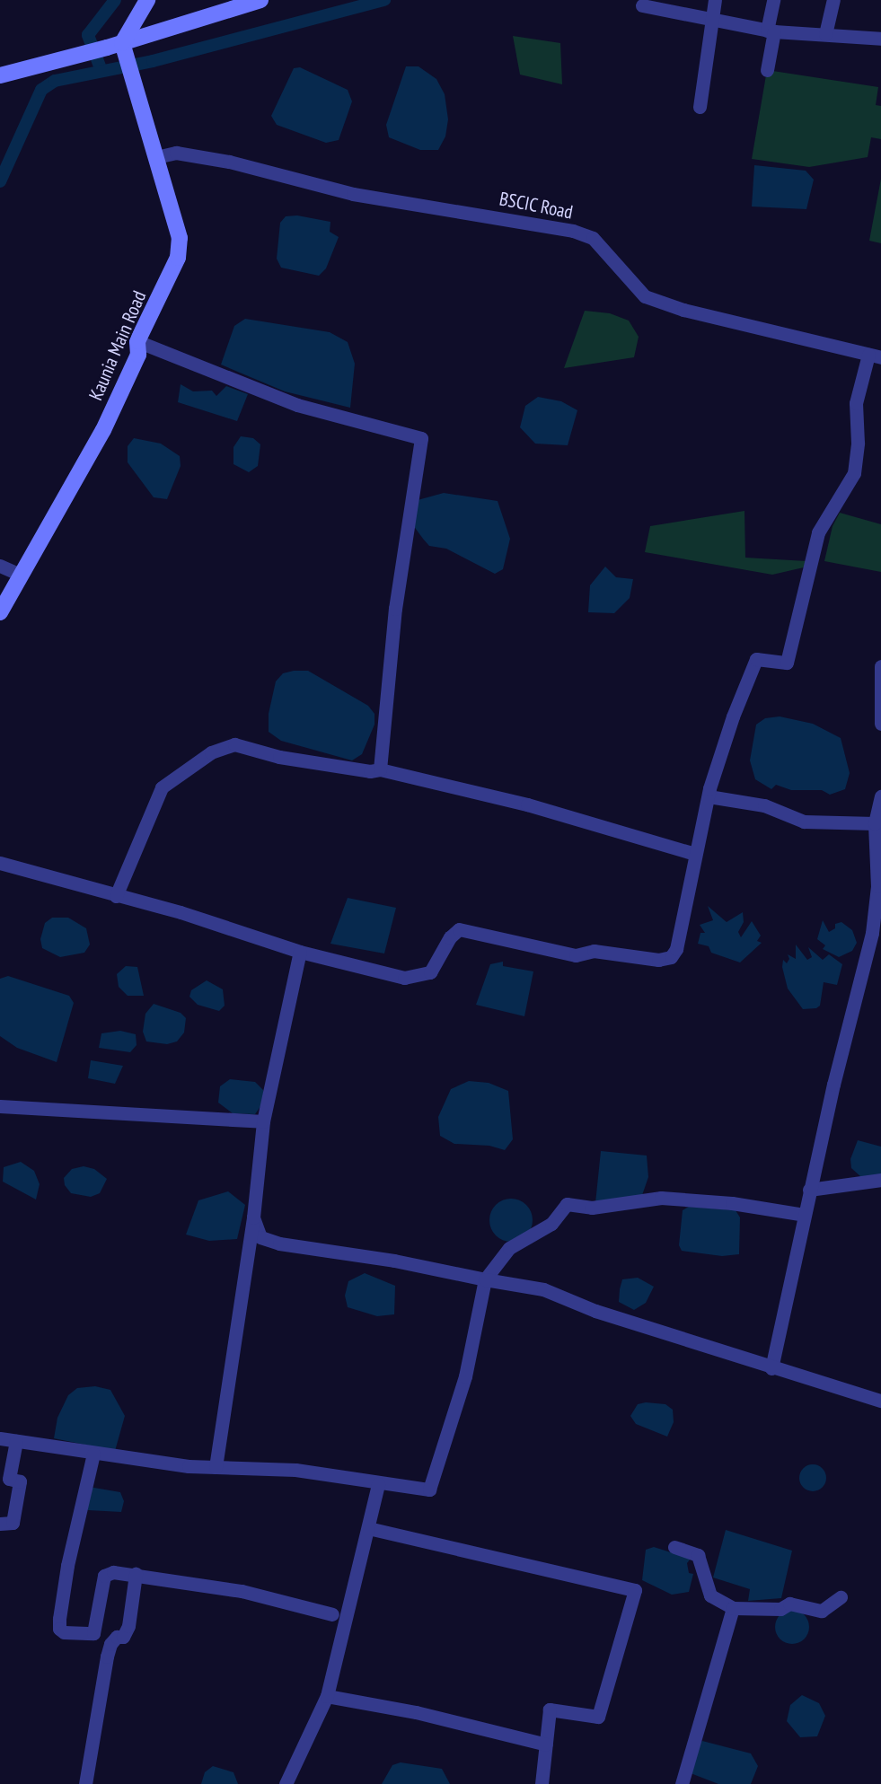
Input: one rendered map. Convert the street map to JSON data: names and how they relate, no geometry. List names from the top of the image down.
{
  "streets": {
    "street": ["BSCIC Road", "Kaunia Main Road"]
  },
  "crossings": [
    ["BSCIC Road", "Kaunia Main Road"]
  ]
}
